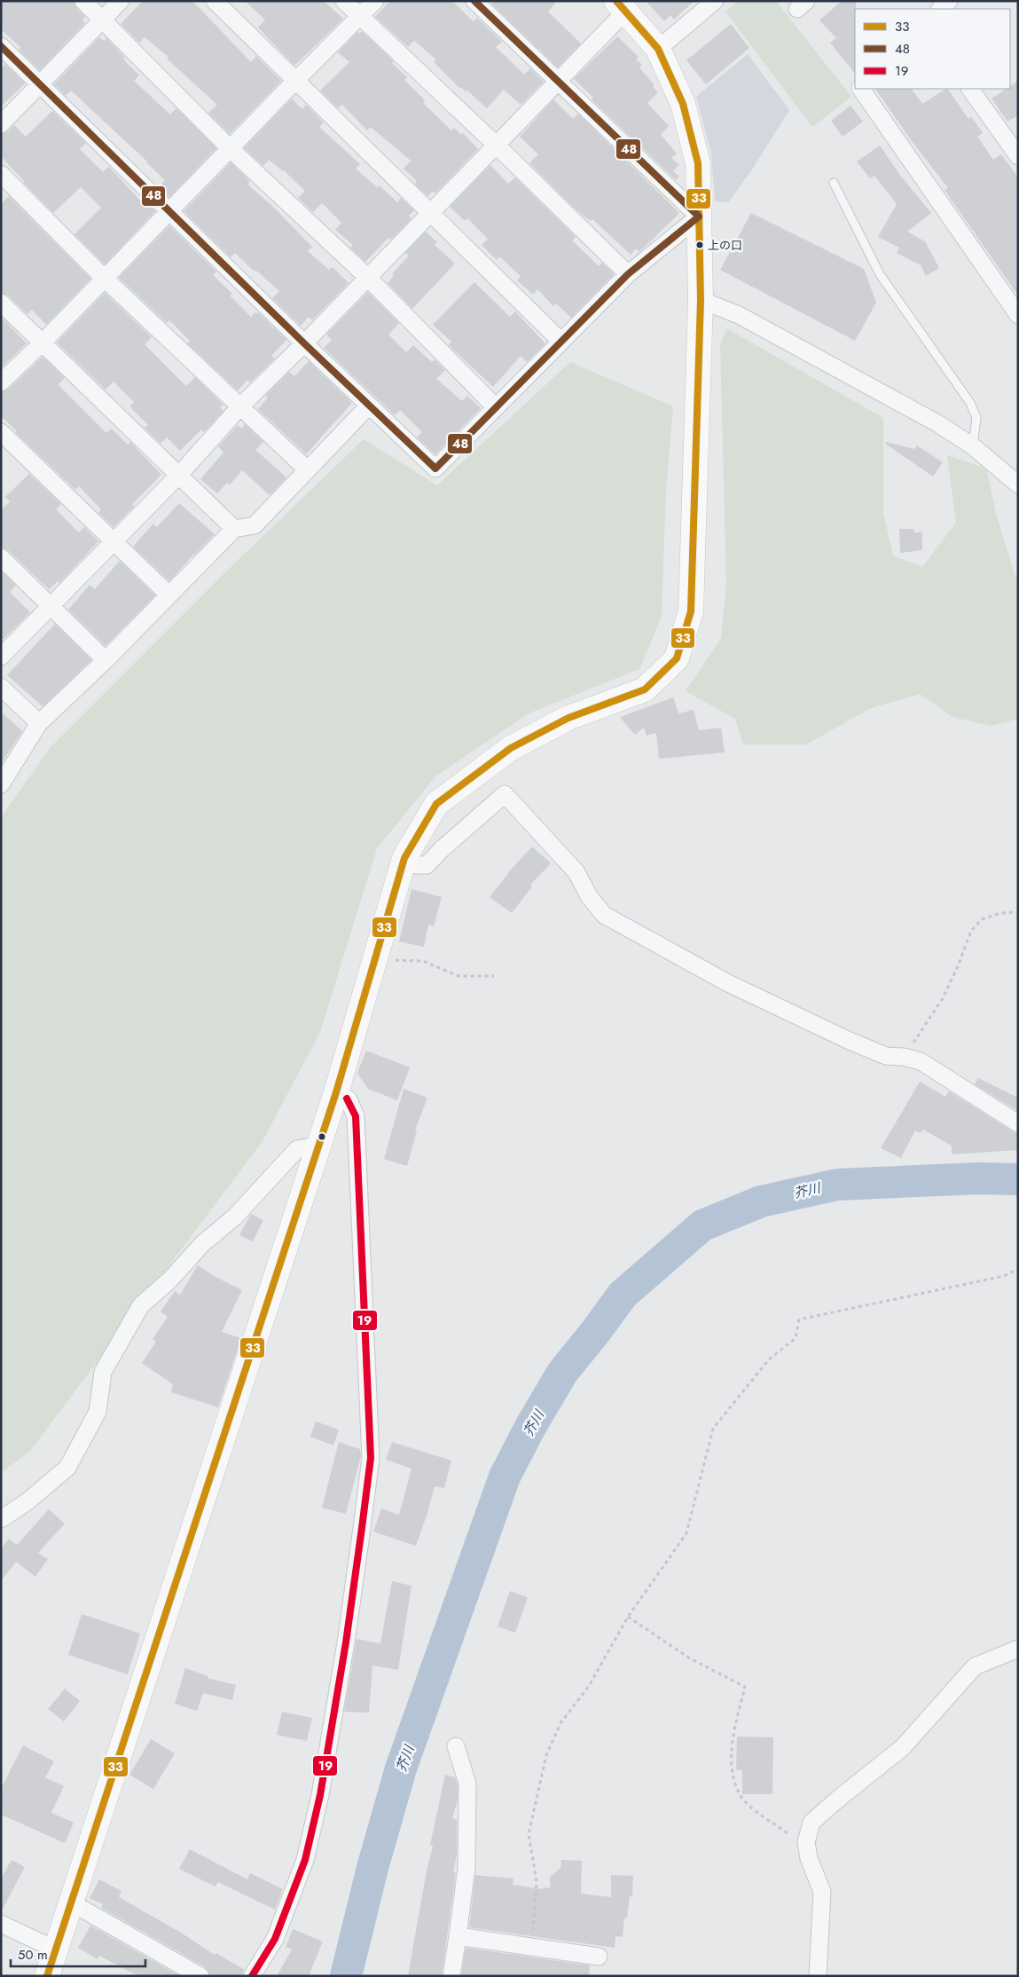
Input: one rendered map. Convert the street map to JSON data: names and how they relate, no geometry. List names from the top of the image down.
{
  "water": ["芥川"],
  "places": ["上の口"],
  "lines": ["transit line 33", "transit line 48", "transit line 19"],
  "legend": ["33", "48", "19"],
  "scale_bar": "50 m"
}
